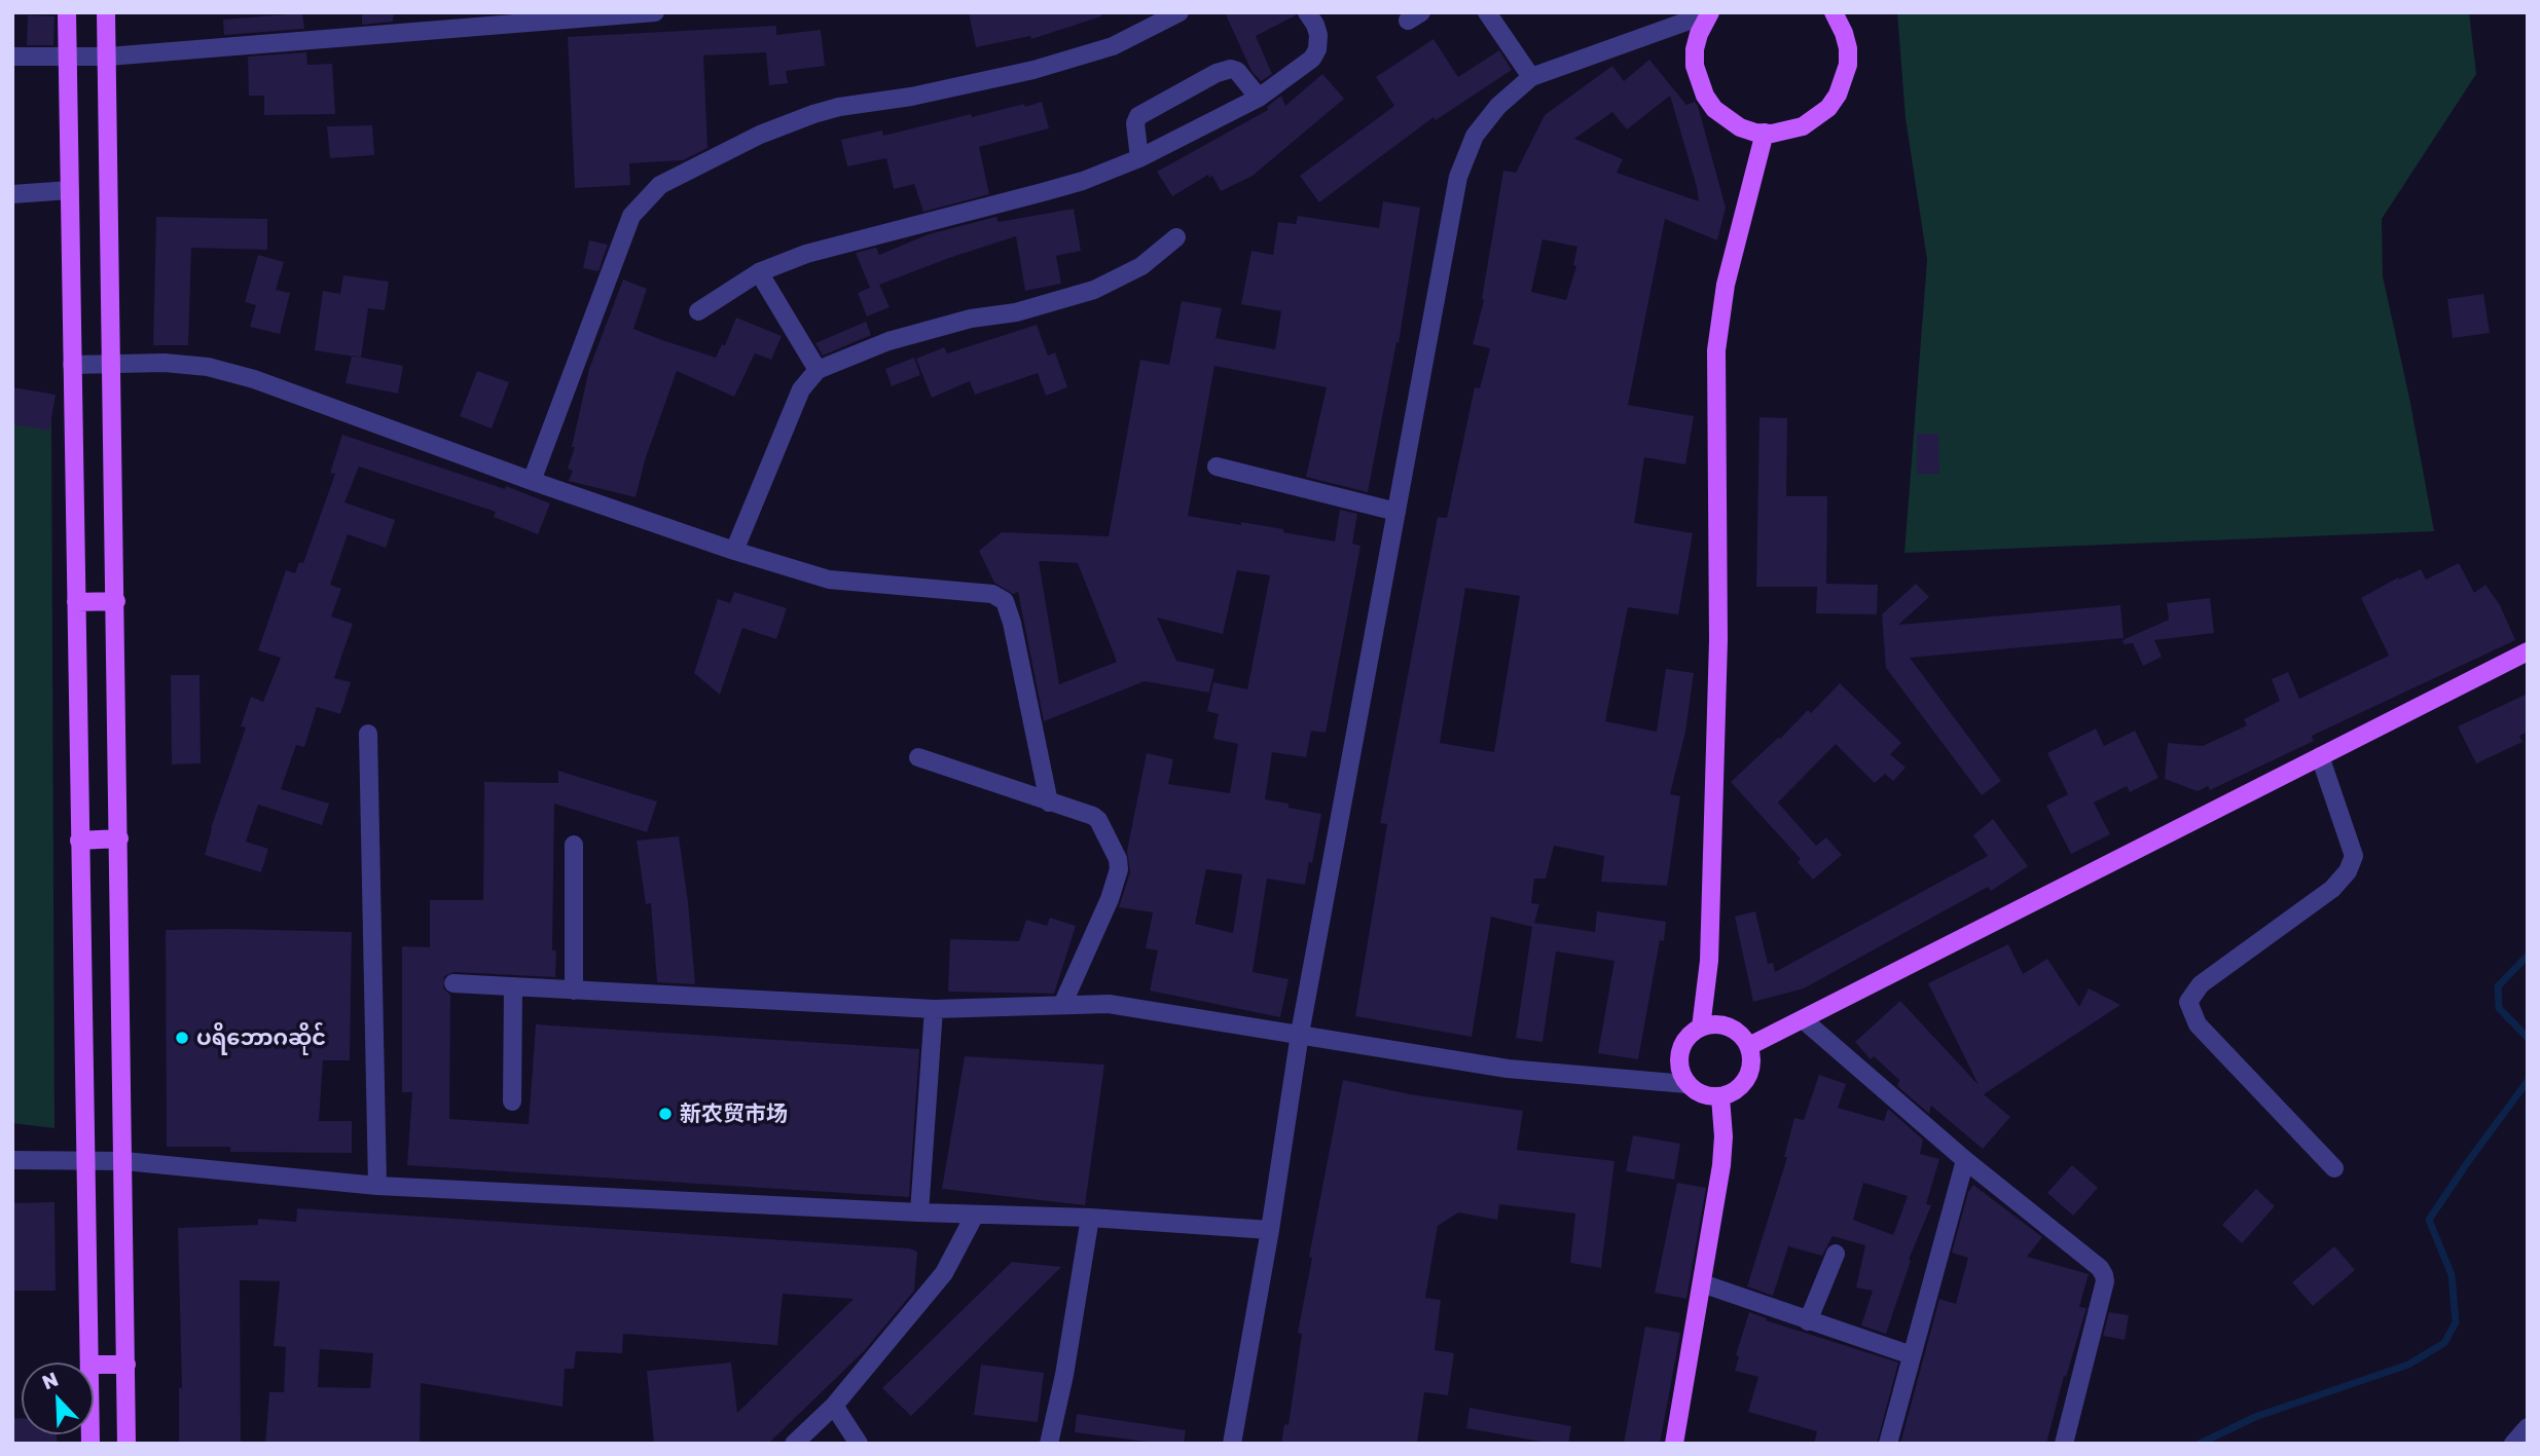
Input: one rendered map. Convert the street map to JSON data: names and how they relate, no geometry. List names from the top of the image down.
{
  "places": ["ပရိဘောဂဆိုင်", "新农贸市场"],
  "north": "top left"
}
